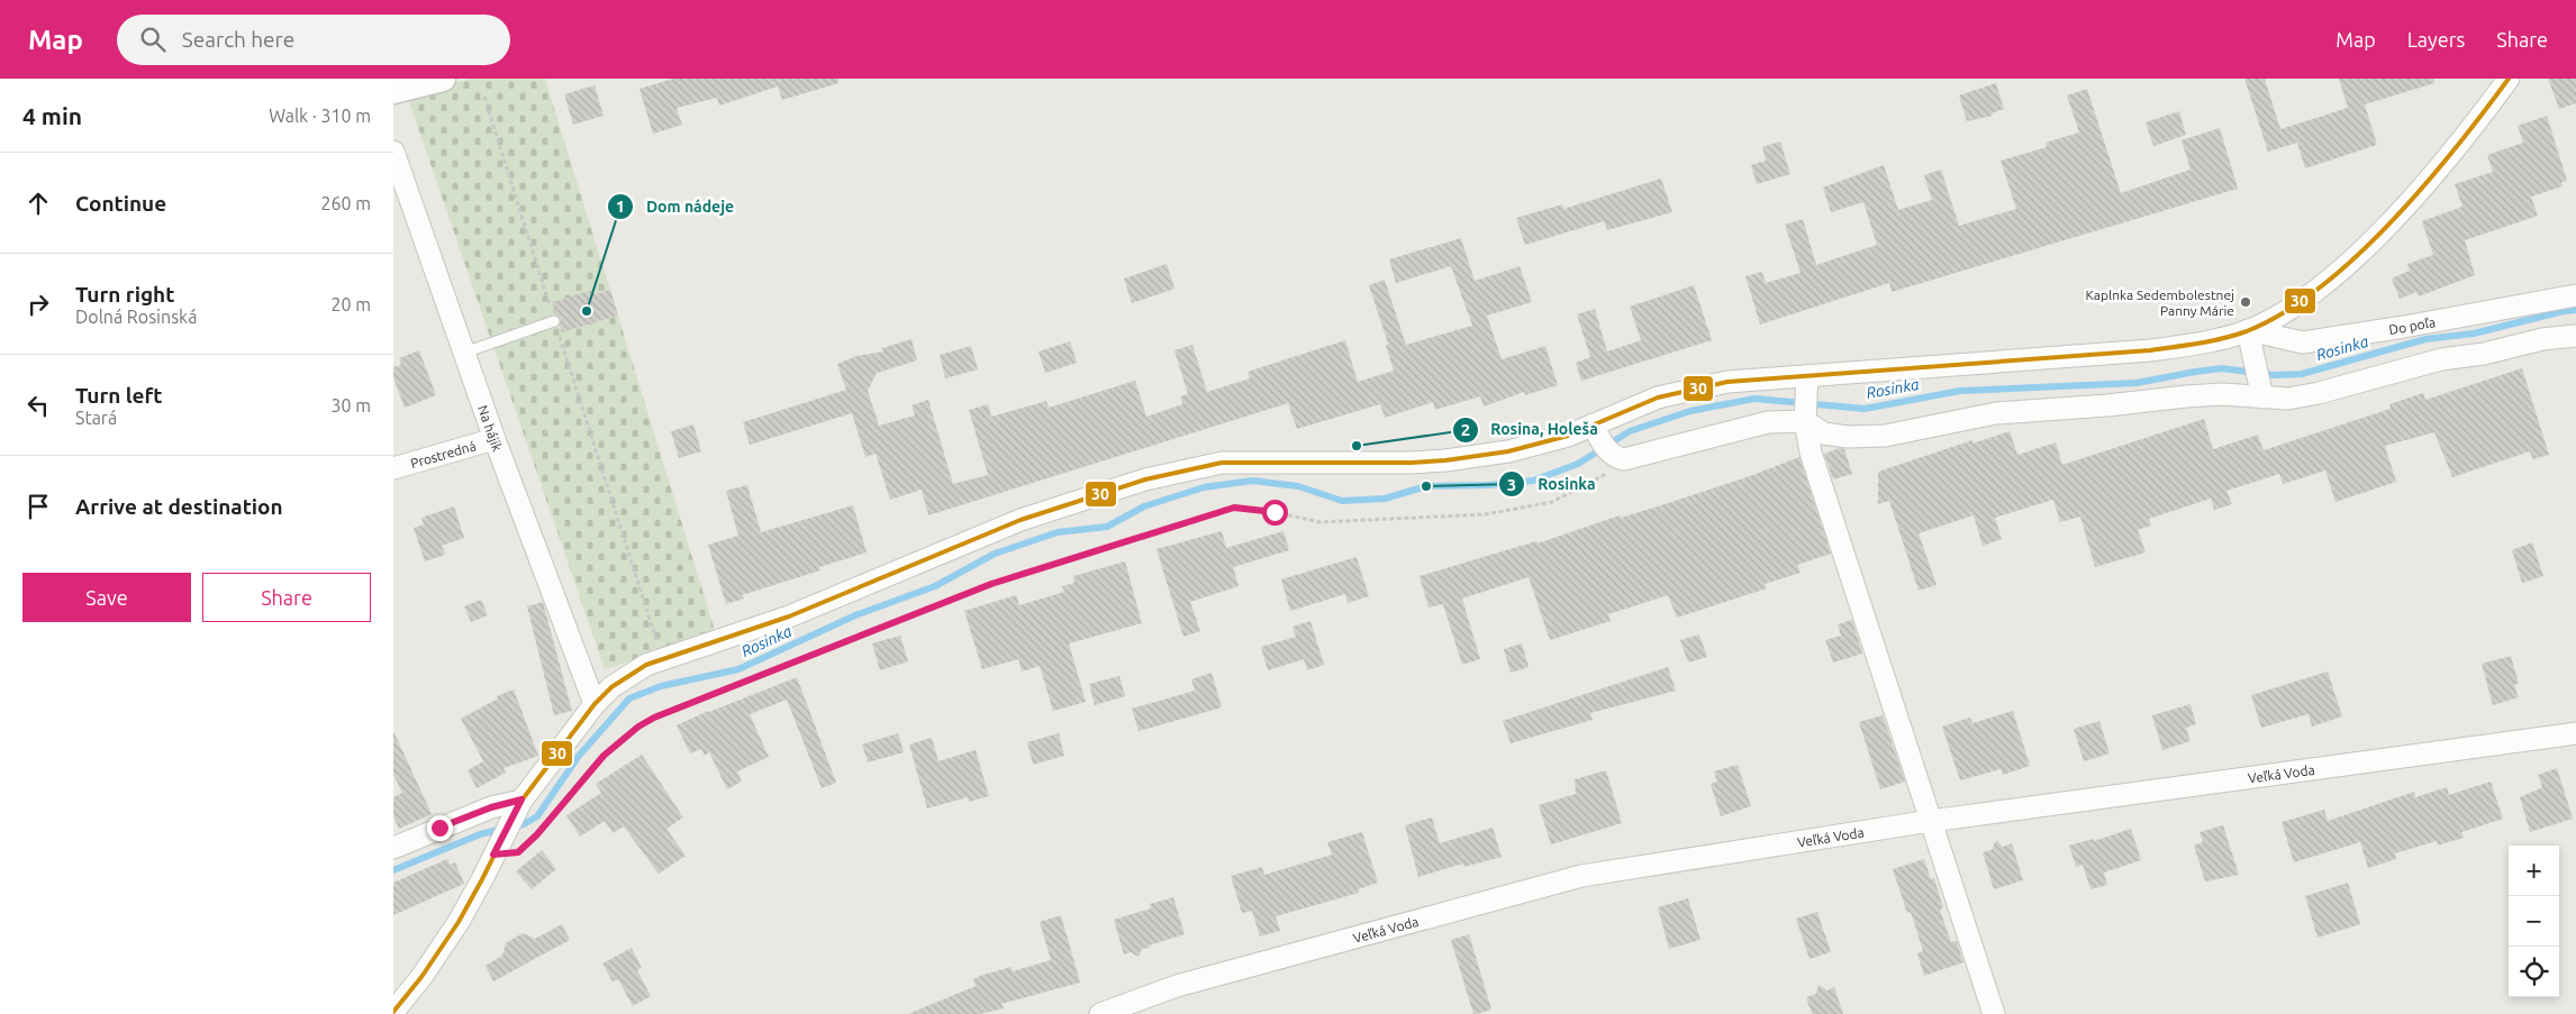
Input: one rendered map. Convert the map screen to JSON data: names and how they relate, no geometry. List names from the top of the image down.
{
  "streets": {
    "street": [
      "Do poľa",
      "Na hájik",
      "Prostredná",
      "Veľká Voda"
    ]
  },
  "crossings": [
    ["Na hájik", "Prostredná"]
  ],
  "water": ["Rosinka"],
  "places": [
    "Kaplnka Sedembolestnej Panny Márie",
    "Dom nádeje",
    "Rosina, Holeša",
    "Rosinka"
  ],
  "lines": ["transit line 30"],
  "page": {
    "header": "Map",
    "search": "Search here",
    "nav": ["Map", "Layers", "Share"],
    "heading": ["4 min", "Walk · 310 m"],
    "list": [
      ["Continue", "260 m"],
      ["Turn right", "Dolná Rosinská", "20 m"],
      ["Turn left", "Stará", "30 m"],
      "Arrive at destination"
    ],
    "buttons": ["Save", "Share"],
    "map_buttons": ["+", "−"]
  }
}
